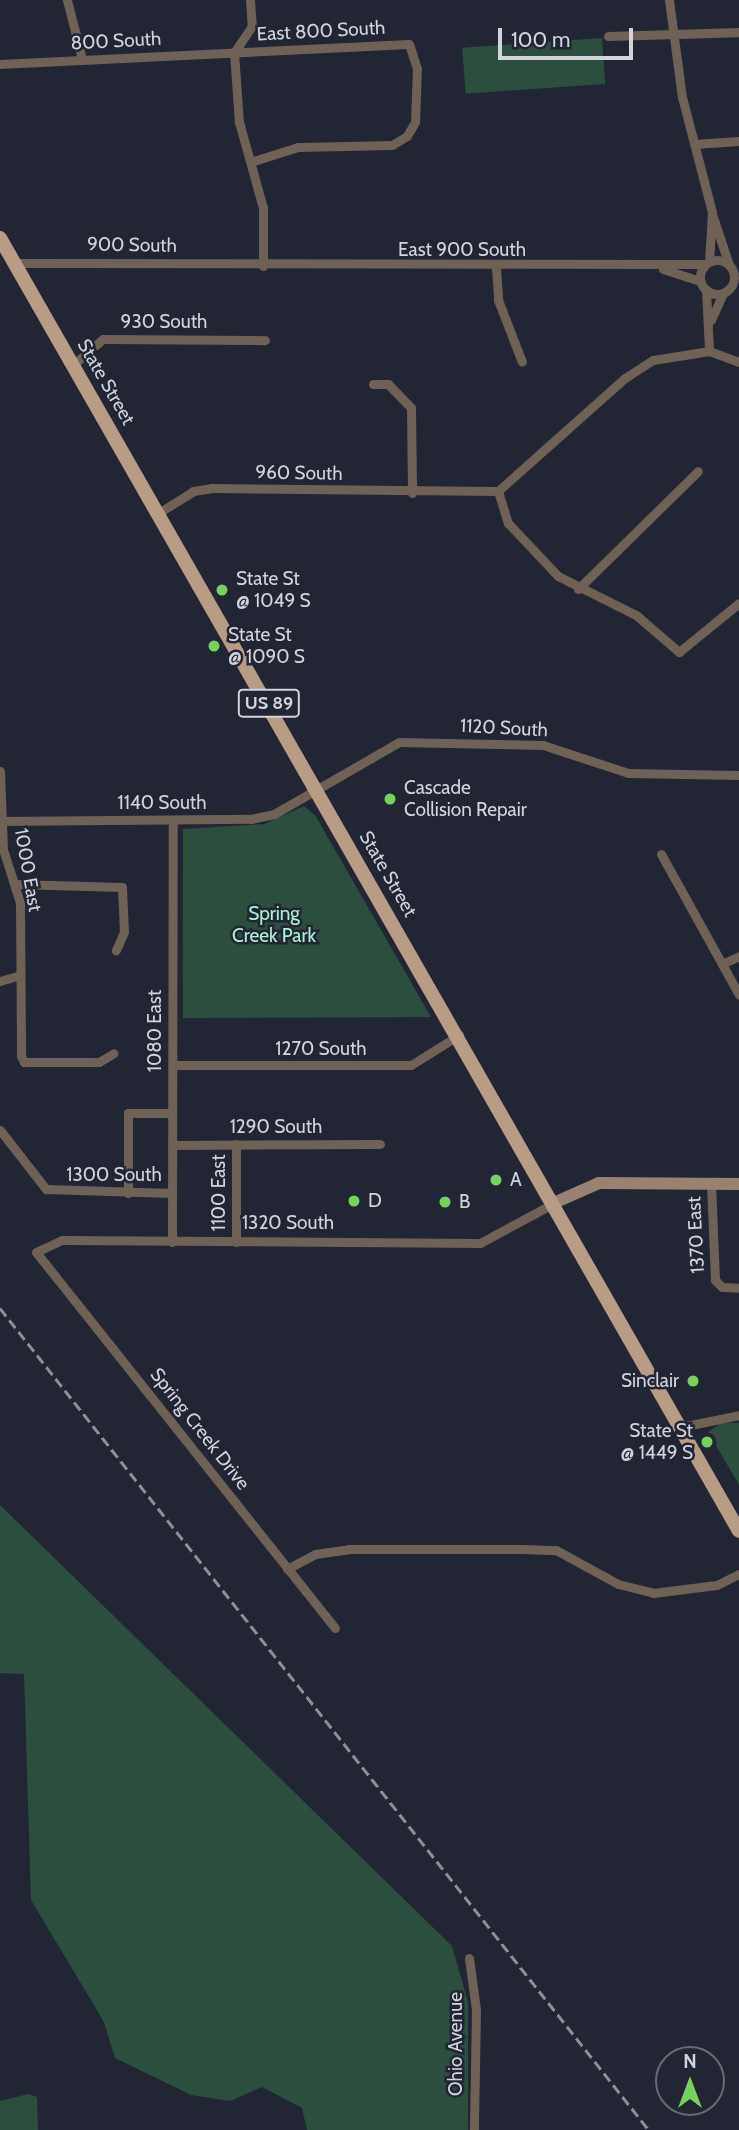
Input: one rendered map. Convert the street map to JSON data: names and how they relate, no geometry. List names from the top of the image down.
{
  "streets": {
    "main road": ["State Street", "US 89"],
    "street": [
      "East 800 South",
      "800 South",
      "900 South",
      "East 900 South",
      "930 South",
      "960 South",
      "1120 South",
      "1140 South",
      "1000 East",
      "1080 East",
      "1270 South",
      "1290 South",
      "1300 South",
      "1100 East",
      "1320 South",
      "1370 East",
      "Spring Creek Drive",
      "Ohio Avenue"
    ]
  },
  "crossings": [
    ["East 800 South", "800 South"],
    ["900 South", "East 900 South"],
    ["900 South", "State Street"],
    ["930 South", "State Street"],
    ["State Street", "960 South"],
    ["State Street", "1120 South"],
    ["State Street", "1140 South"],
    ["State Street", "1270 South"],
    ["State Street", "1320 South"],
    ["1120 South", "1140 South"],
    ["1140 South", "1000 East"],
    ["1140 South", "1080 East"],
    ["1080 East", "1270 South"],
    ["1080 East", "1290 South"],
    ["1080 East", "1300 South"],
    ["1080 East", "1320 South"],
    ["1290 South", "1100 East"],
    ["1100 East", "1320 South"],
    ["1320 South", "1370 East"],
    ["1320 South", "Spring Creek Drive"]
  ],
  "parks": ["Spring Creek Park"],
  "places": [
    "State St @ 1049 S",
    "State St @ 1090 S",
    "Cascade Collision Repair",
    "A",
    "D",
    "B",
    "Sinclair",
    "State St @ 1449 S"
  ],
  "scale_bar": "100 m",
  "north": "top"
}
